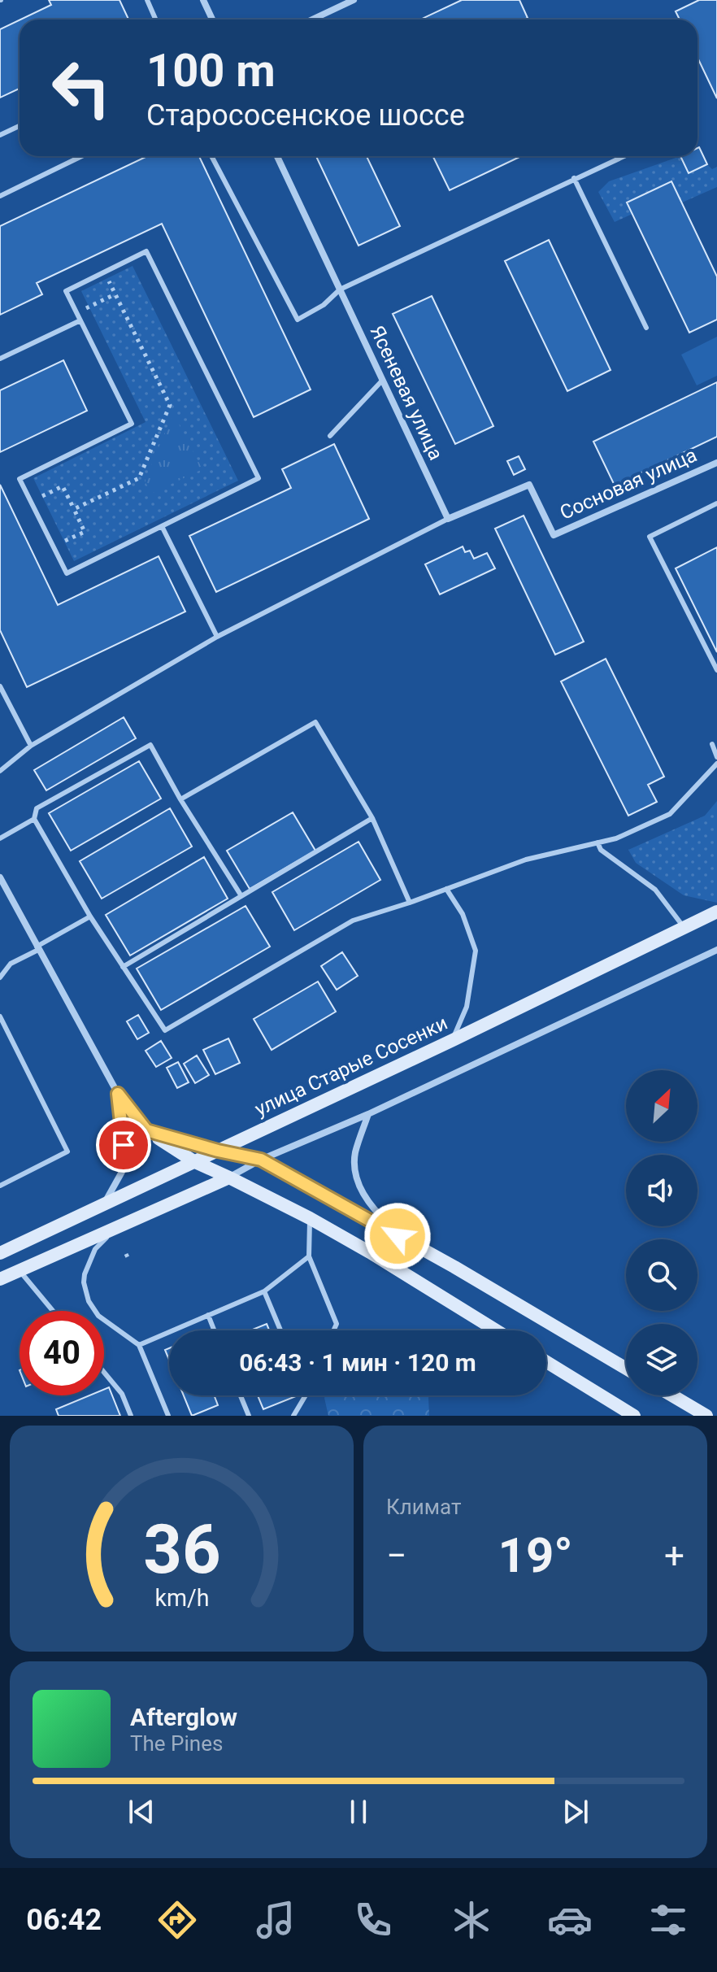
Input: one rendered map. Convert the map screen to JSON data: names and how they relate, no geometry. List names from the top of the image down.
{
  "streets": {
    "street": ["Ясеневая улица", "Сосновая улица", "улица Старые Сосенки"]
  },
  "crossings": [
    ["Ясеневая улица", "Сосновая улица"]
  ],
  "north": "top right",
  "page": {
    "turn": ["100 m", "Старососенское шоссе"],
    "limit": "40",
    "trip": "06:43 · 1 мин · 120 m",
    "tile": "Климат",
    "heat": ["−", "19°", "+"],
    "song": ["Afterglow", "The Pines"],
    "tabs": "06:42",
    "gauge": ["36", "km/h"]
  }
}
